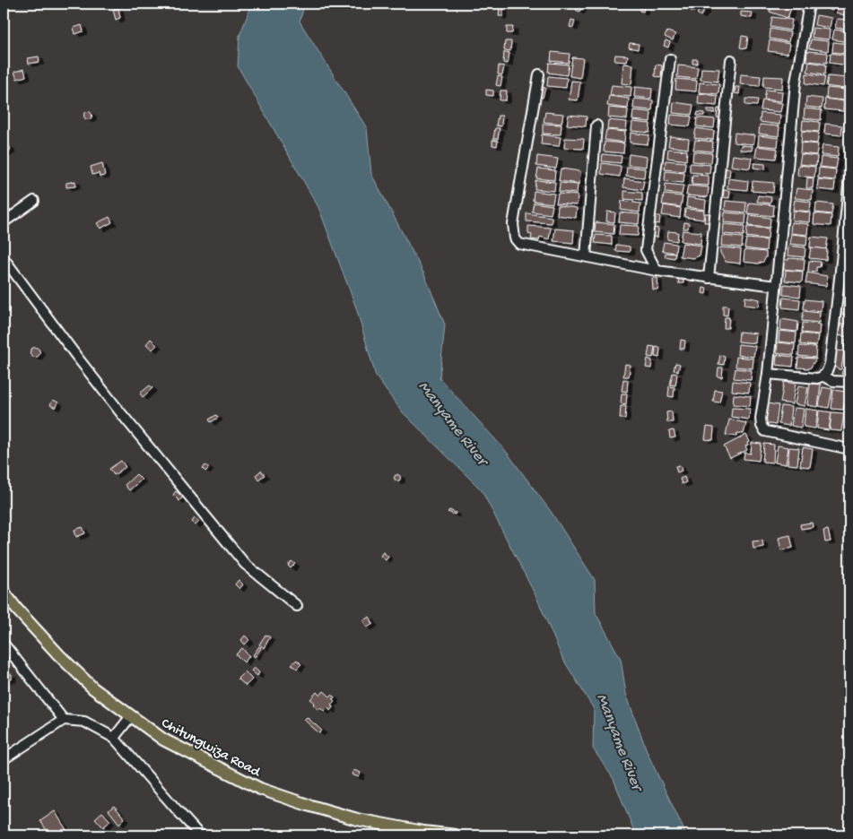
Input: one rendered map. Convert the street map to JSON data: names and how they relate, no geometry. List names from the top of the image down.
{
  "streets": {
    "main road": ["Chitungwiza Road"]
  },
  "water": ["Manyame River"]
}
